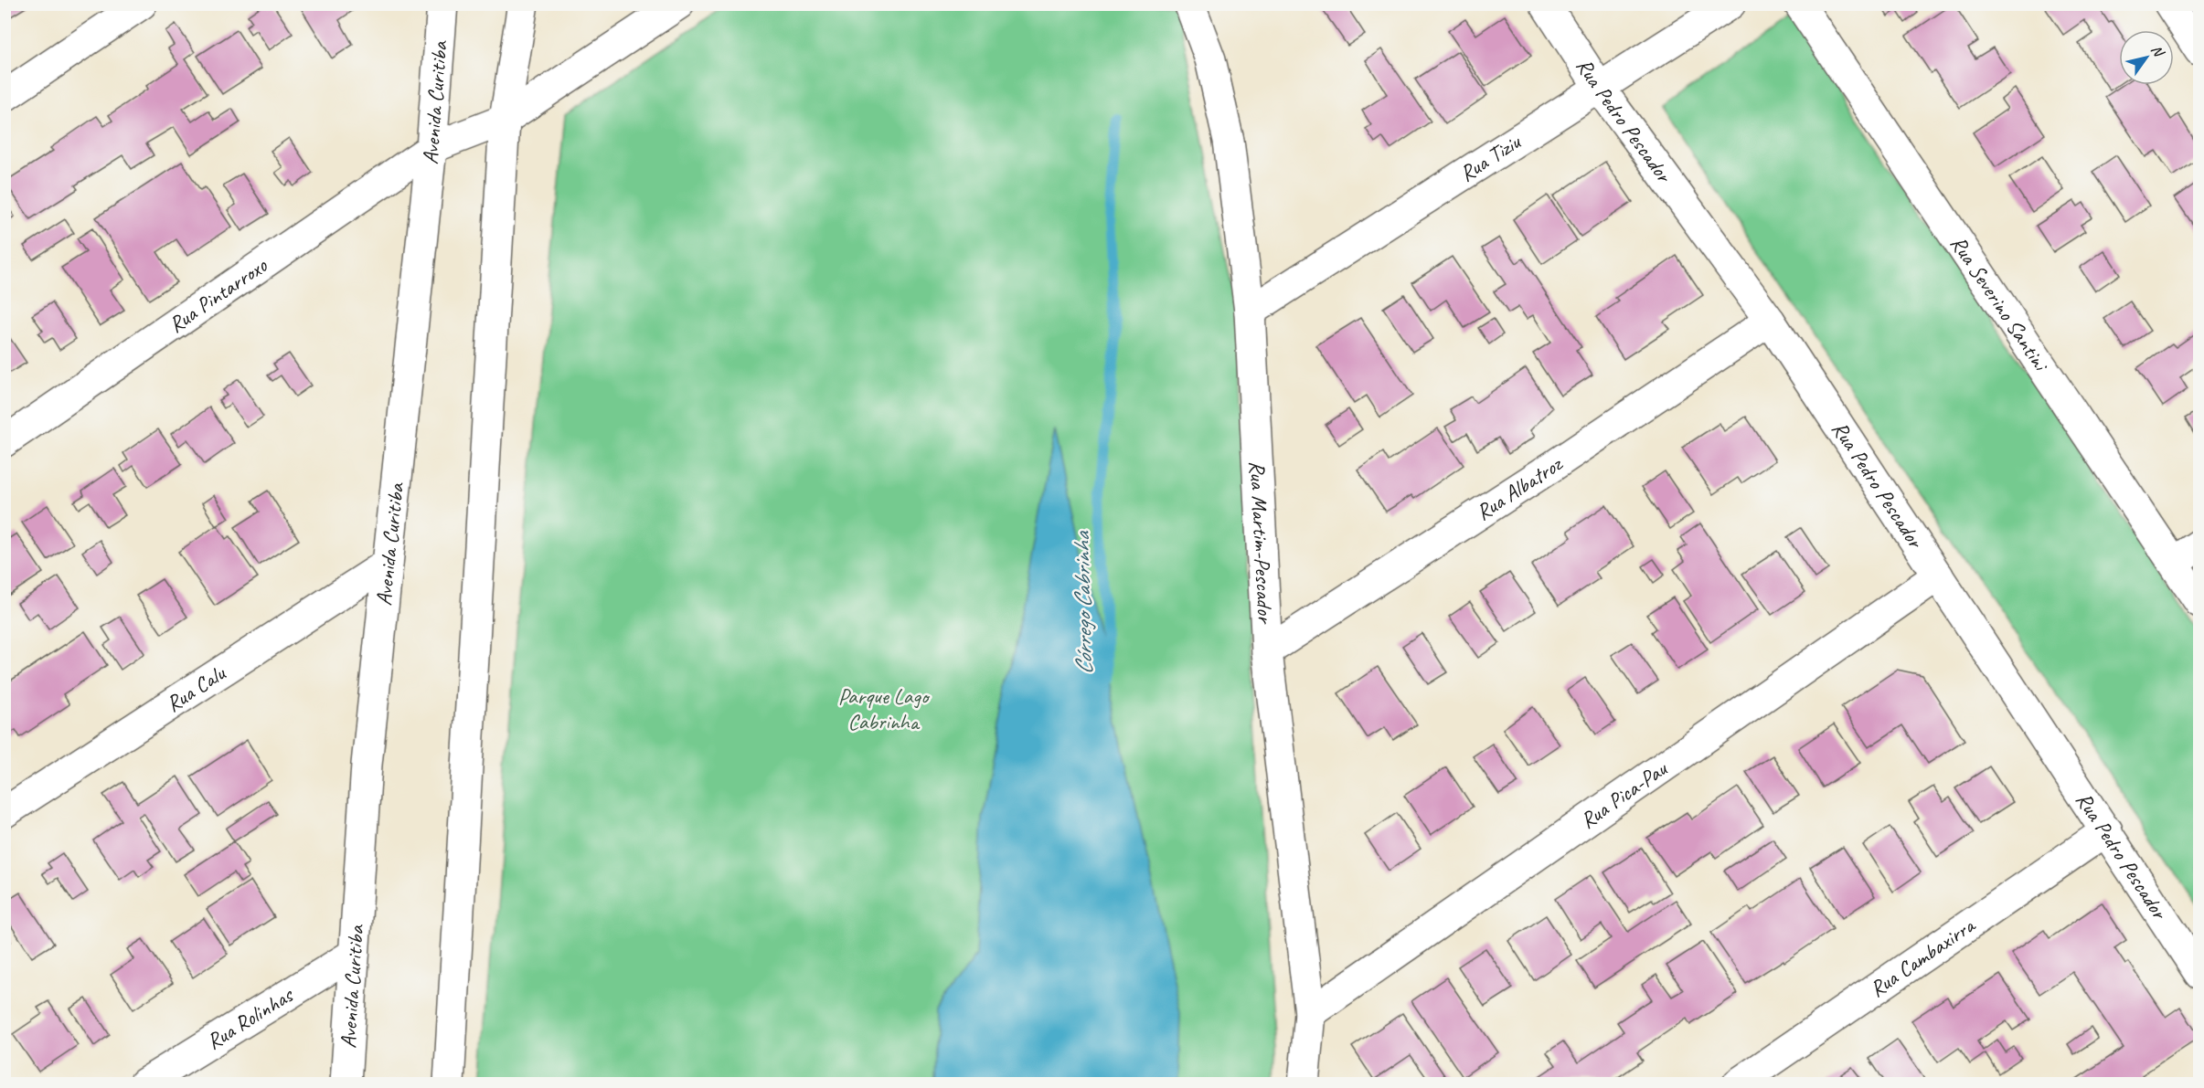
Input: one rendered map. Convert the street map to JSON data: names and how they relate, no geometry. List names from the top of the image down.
{
  "streets": {
    "street": [
      "Avenida Curitiba",
      "Rua Pedro Pescador",
      "Rua Tiziu",
      "Rua Pintarroxo",
      "Rua Severino Santini",
      "Rua Albatroz",
      "Rua Martim-Pescador",
      "Rua Calu",
      "Rua Pica-Pau",
      "Rua Cambaxirra",
      "Rua Rolinhas"
    ]
  },
  "crossings": [
    ["Avenida Curitiba", "Rua Pintarroxo"],
    ["Avenida Curitiba", "Rua Calu"],
    ["Avenida Curitiba", "Rua Rolinhas"],
    ["Rua Pedro Pescador", "Rua Tiziu"],
    ["Rua Pedro Pescador", "Rua Albatroz"],
    ["Rua Pedro Pescador", "Rua Pica-Pau"],
    ["Rua Pedro Pescador", "Rua Cambaxirra"],
    ["Rua Tiziu", "Rua Martim-Pescador"],
    ["Rua Albatroz", "Rua Martim-Pescador"],
    ["Rua Martim-Pescador", "Rua Pica-Pau"]
  ],
  "water": ["Córrego Cabrinha"],
  "parks": ["Parque Lago Cabrinha"],
  "north": "top right"
}
